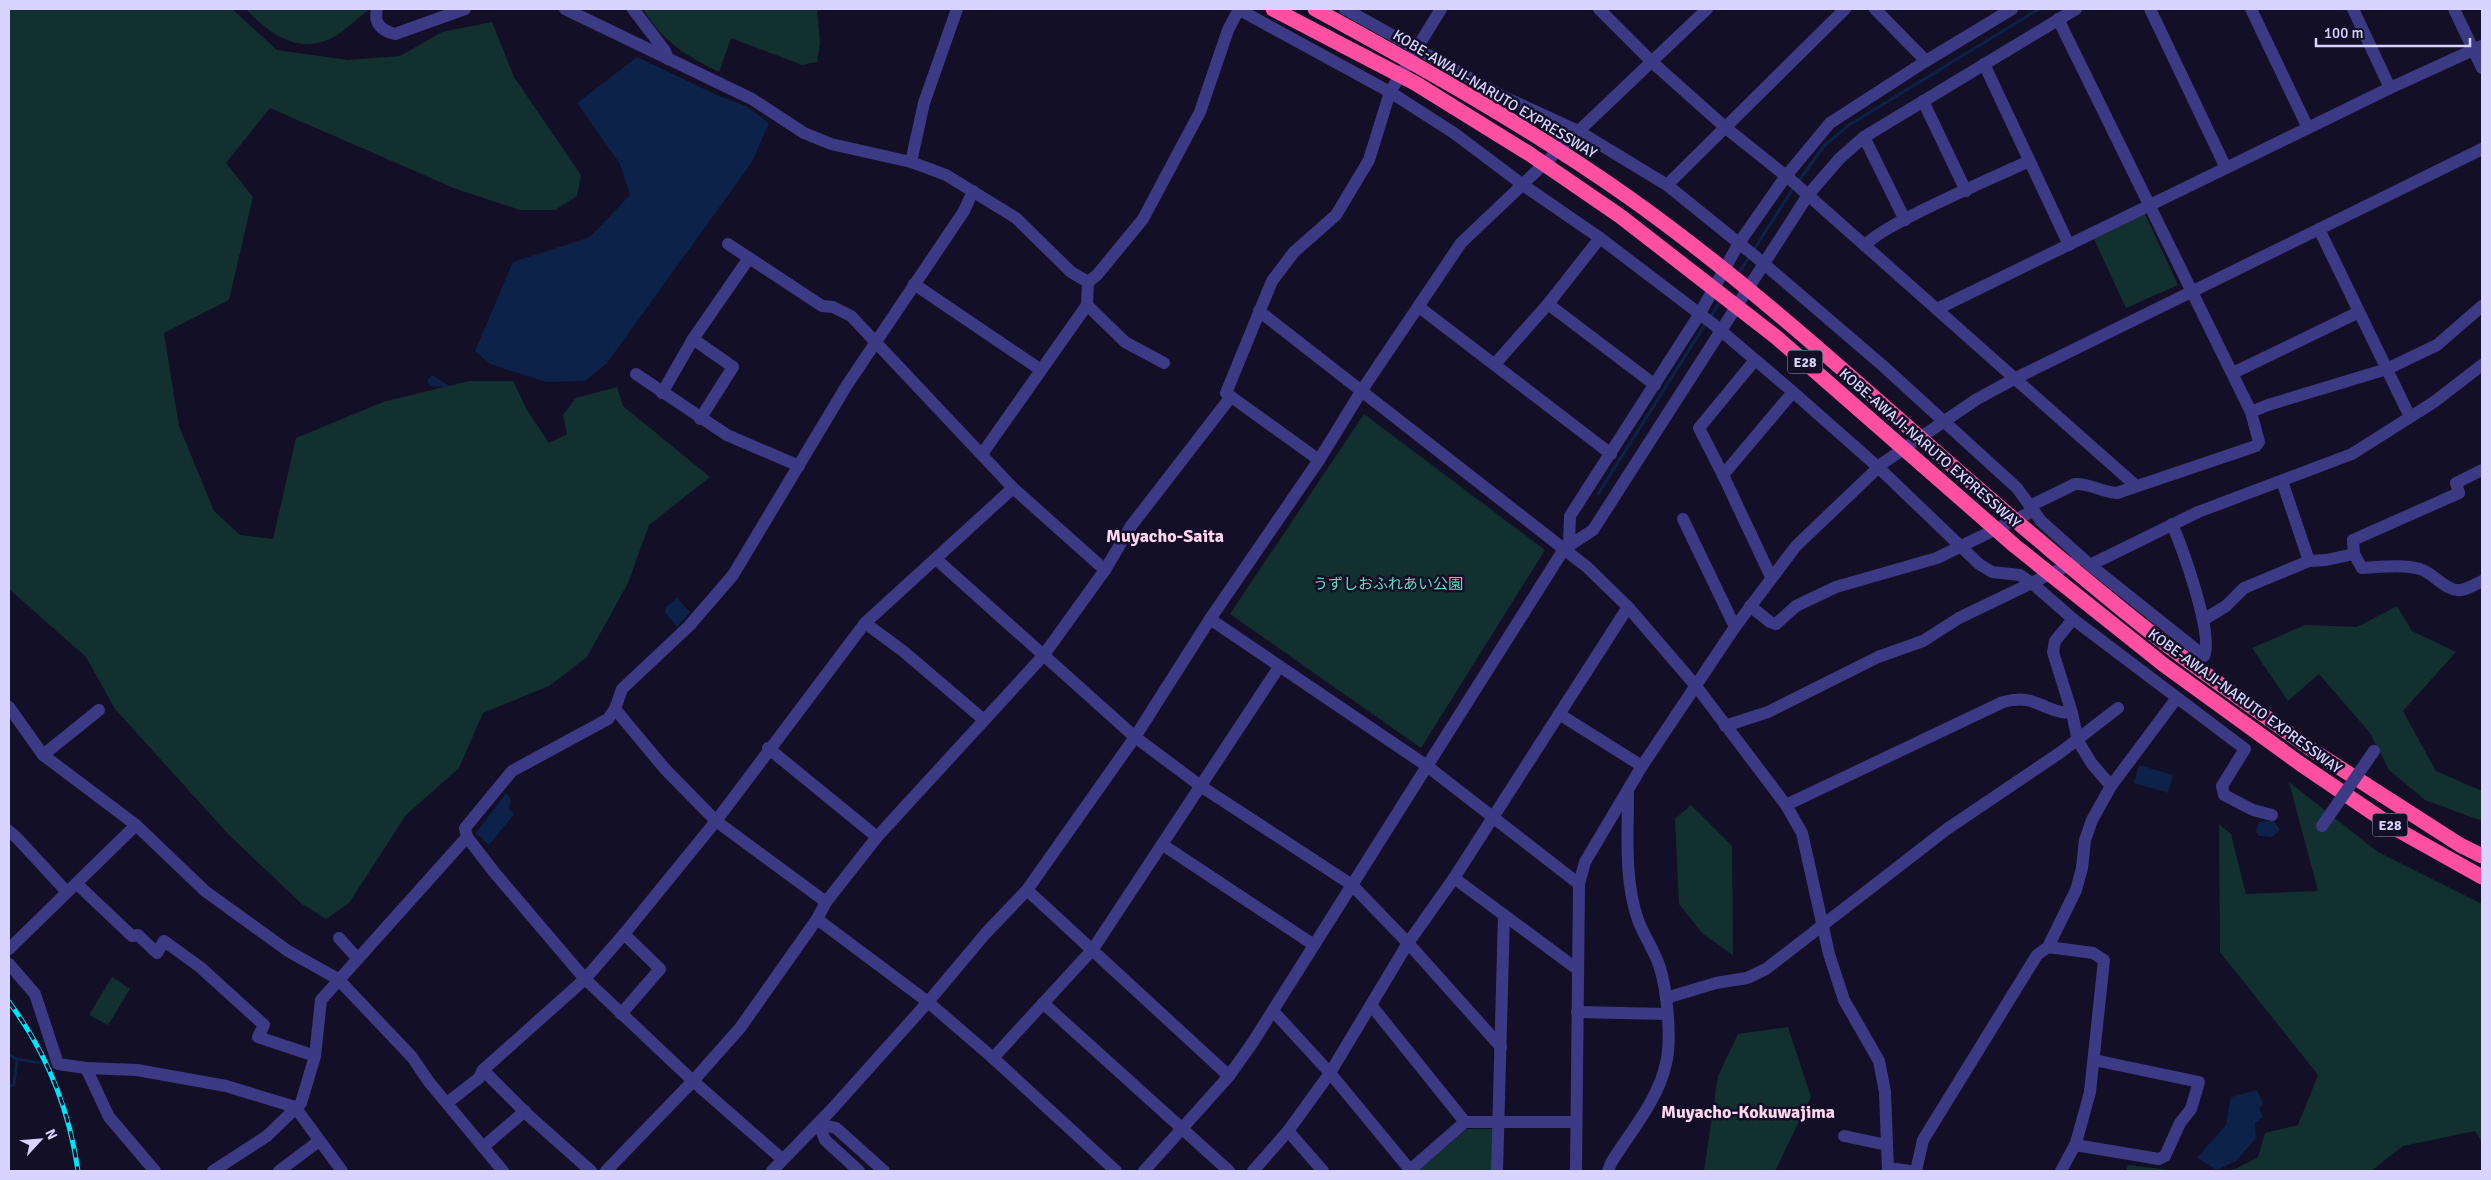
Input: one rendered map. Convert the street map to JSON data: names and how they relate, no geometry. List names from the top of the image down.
{
  "streets": {
    "highway": ["KOBE-AWAJI-NARUTO EXPRESSWAY", "E28"]
  },
  "districts": ["Muyacho-Saita", "Muyacho-Kokuwajima"],
  "parks": ["うずしおふれあい公園"],
  "scale_bar": "100 m",
  "north": "top right"
}
